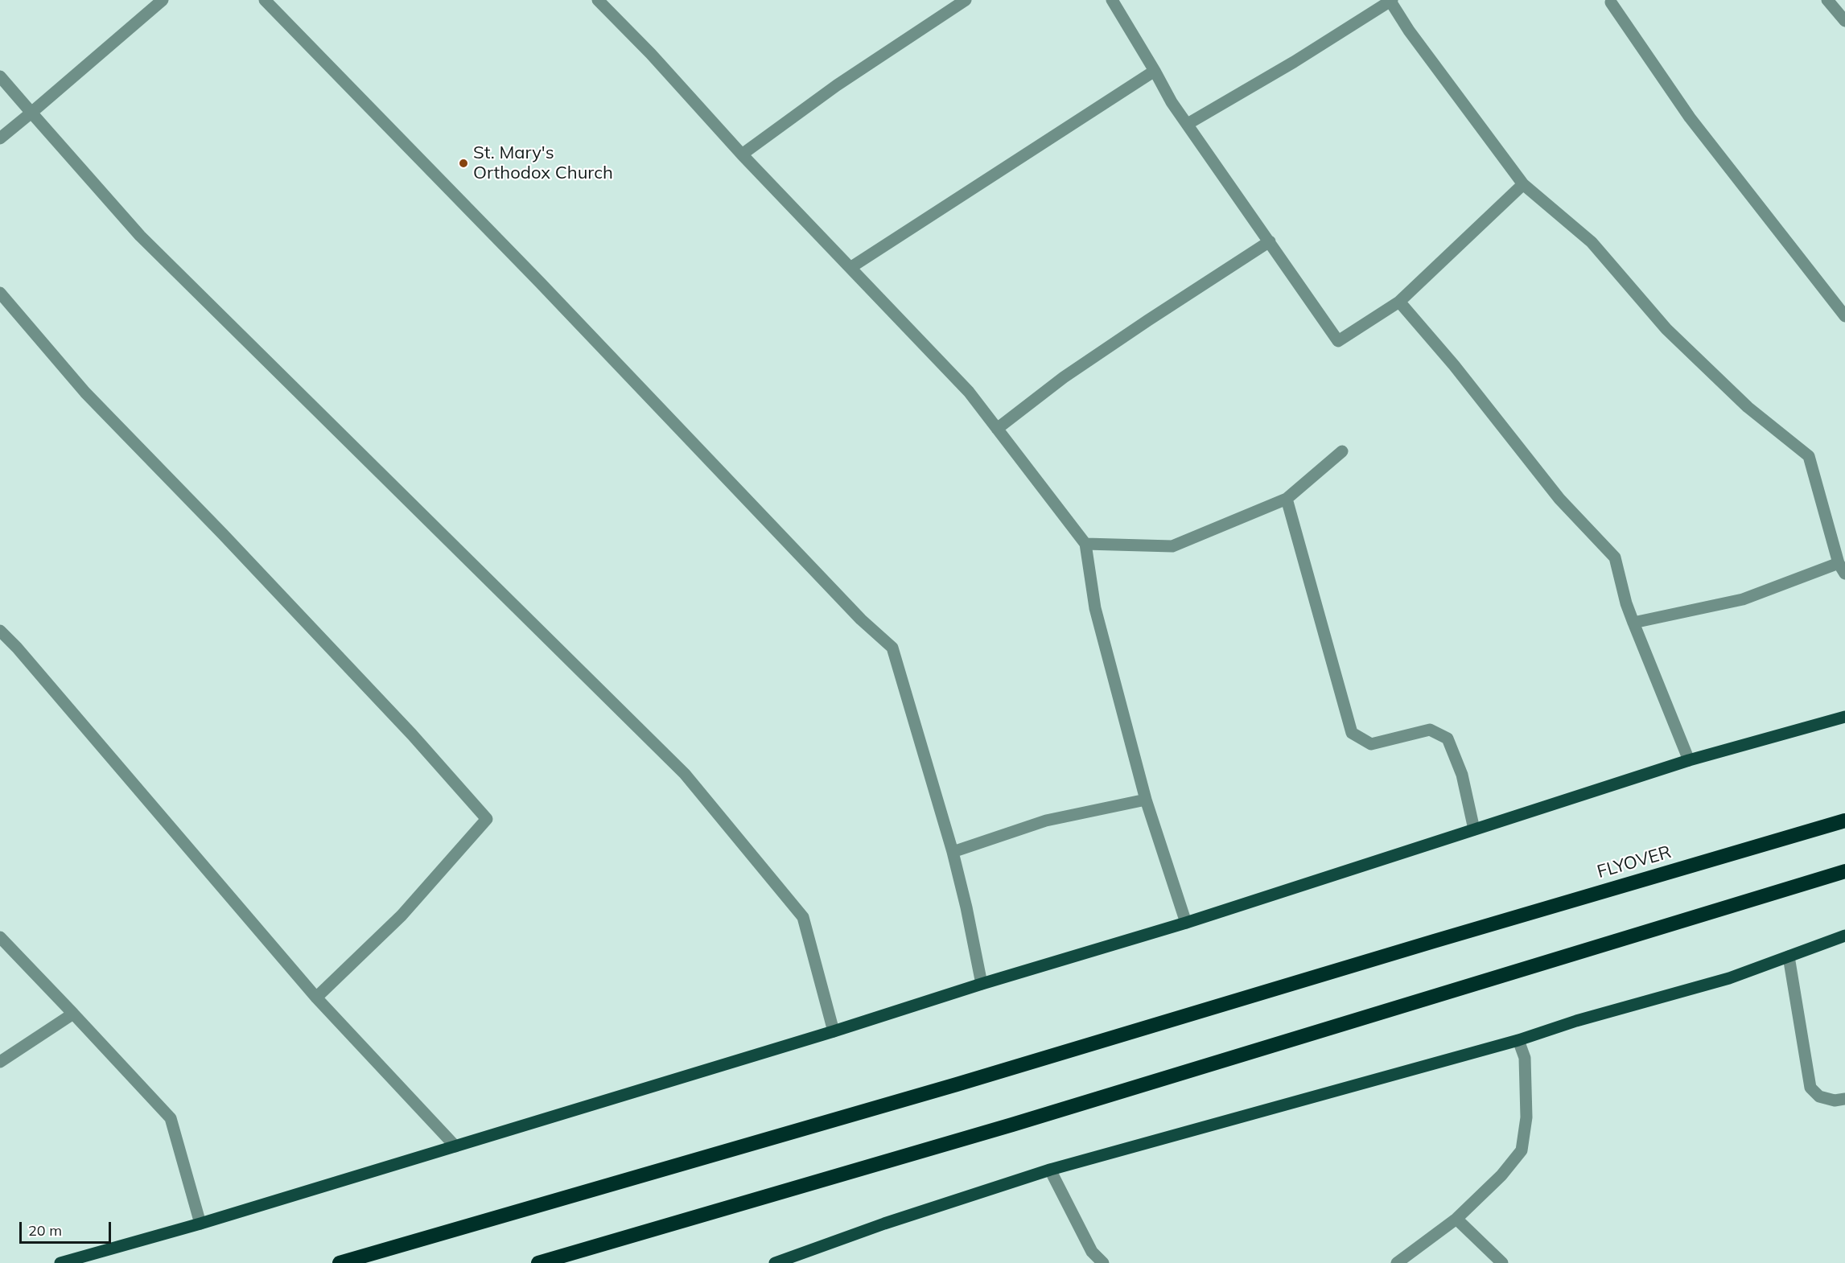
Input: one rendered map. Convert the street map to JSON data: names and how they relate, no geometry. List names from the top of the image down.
{
  "streets": {
    "highway": ["FLYOVER"]
  },
  "places": ["St. Mary's Orthodox Church"],
  "scale_bar": "20 m"
}
